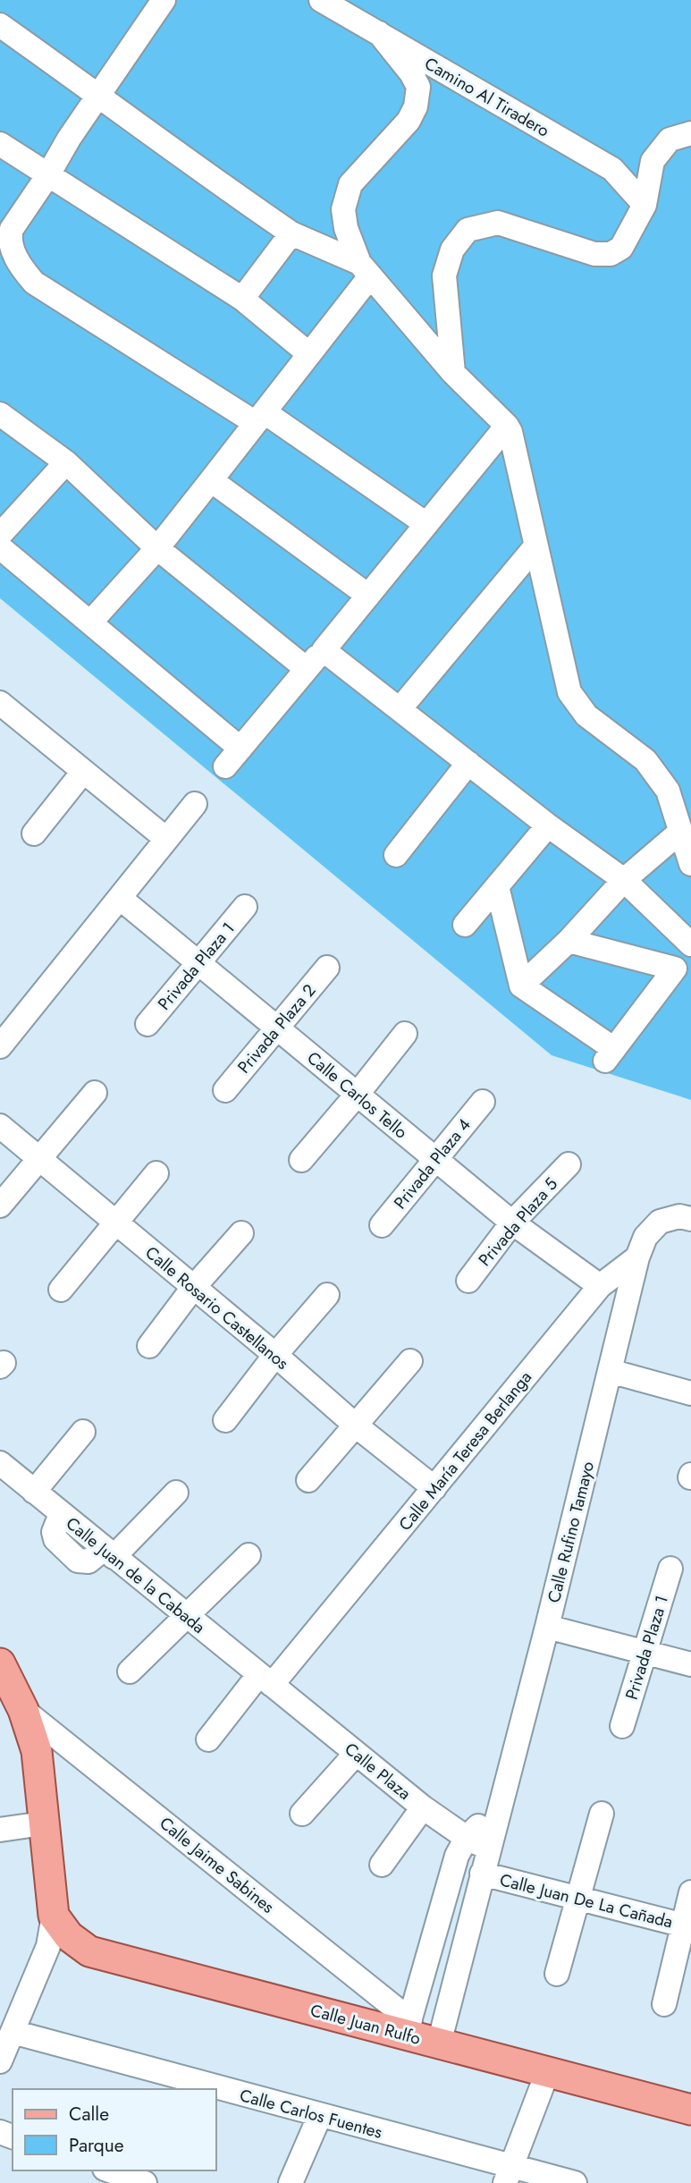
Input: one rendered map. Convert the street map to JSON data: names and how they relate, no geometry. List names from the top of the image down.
{
  "streets": {
    "main road": ["Calle Juan Rulfo"],
    "street": [
      "Camino Al Tiradero",
      "Privada Plaza 1",
      "Privada Plaza 2",
      "Calle Carlos Tello",
      "Privada Plaza 4",
      "Privada Plaza 5",
      "Calle Rosario Castellanos",
      "Calle María Teresa Berlanga",
      "Calle Rufino Tamayo",
      "Calle Juan de la Cabada",
      "Calle Plaza",
      "Calle Jaime Sabines",
      "Calle Juan De La Cañada",
      "Calle Carlos Fuentes"
    ]
  },
  "crossings": [
    ["Privada Plaza 1", "Calle Carlos Tello"],
    ["Privada Plaza 2", "Calle Carlos Tello"],
    ["Calle Carlos Tello", "Privada Plaza 4"],
    ["Calle Carlos Tello", "Privada Plaza 5"],
    ["Calle Carlos Tello", "Calle María Teresa Berlanga"],
    ["Calle Rosario Castellanos", "Calle María Teresa Berlanga"],
    ["Calle María Teresa Berlanga", "Calle Rufino Tamayo"],
    ["Calle María Teresa Berlanga", "Calle Juan de la Cabada"],
    ["Calle María Teresa Berlanga", "Calle Plaza"],
    ["Calle Rufino Tamayo", "Calle Plaza"],
    ["Calle Rufino Tamayo", "Calle Juan De La Cañada"],
    ["Calle Rufino Tamayo", "Calle Juan Rulfo"],
    ["Calle Juan de la Cabada", "Calle Plaza"],
    ["Calle Jaime Sabines", "Calle Juan Rulfo"]
  ],
  "legend": ["Calle", "Parque"]
}
